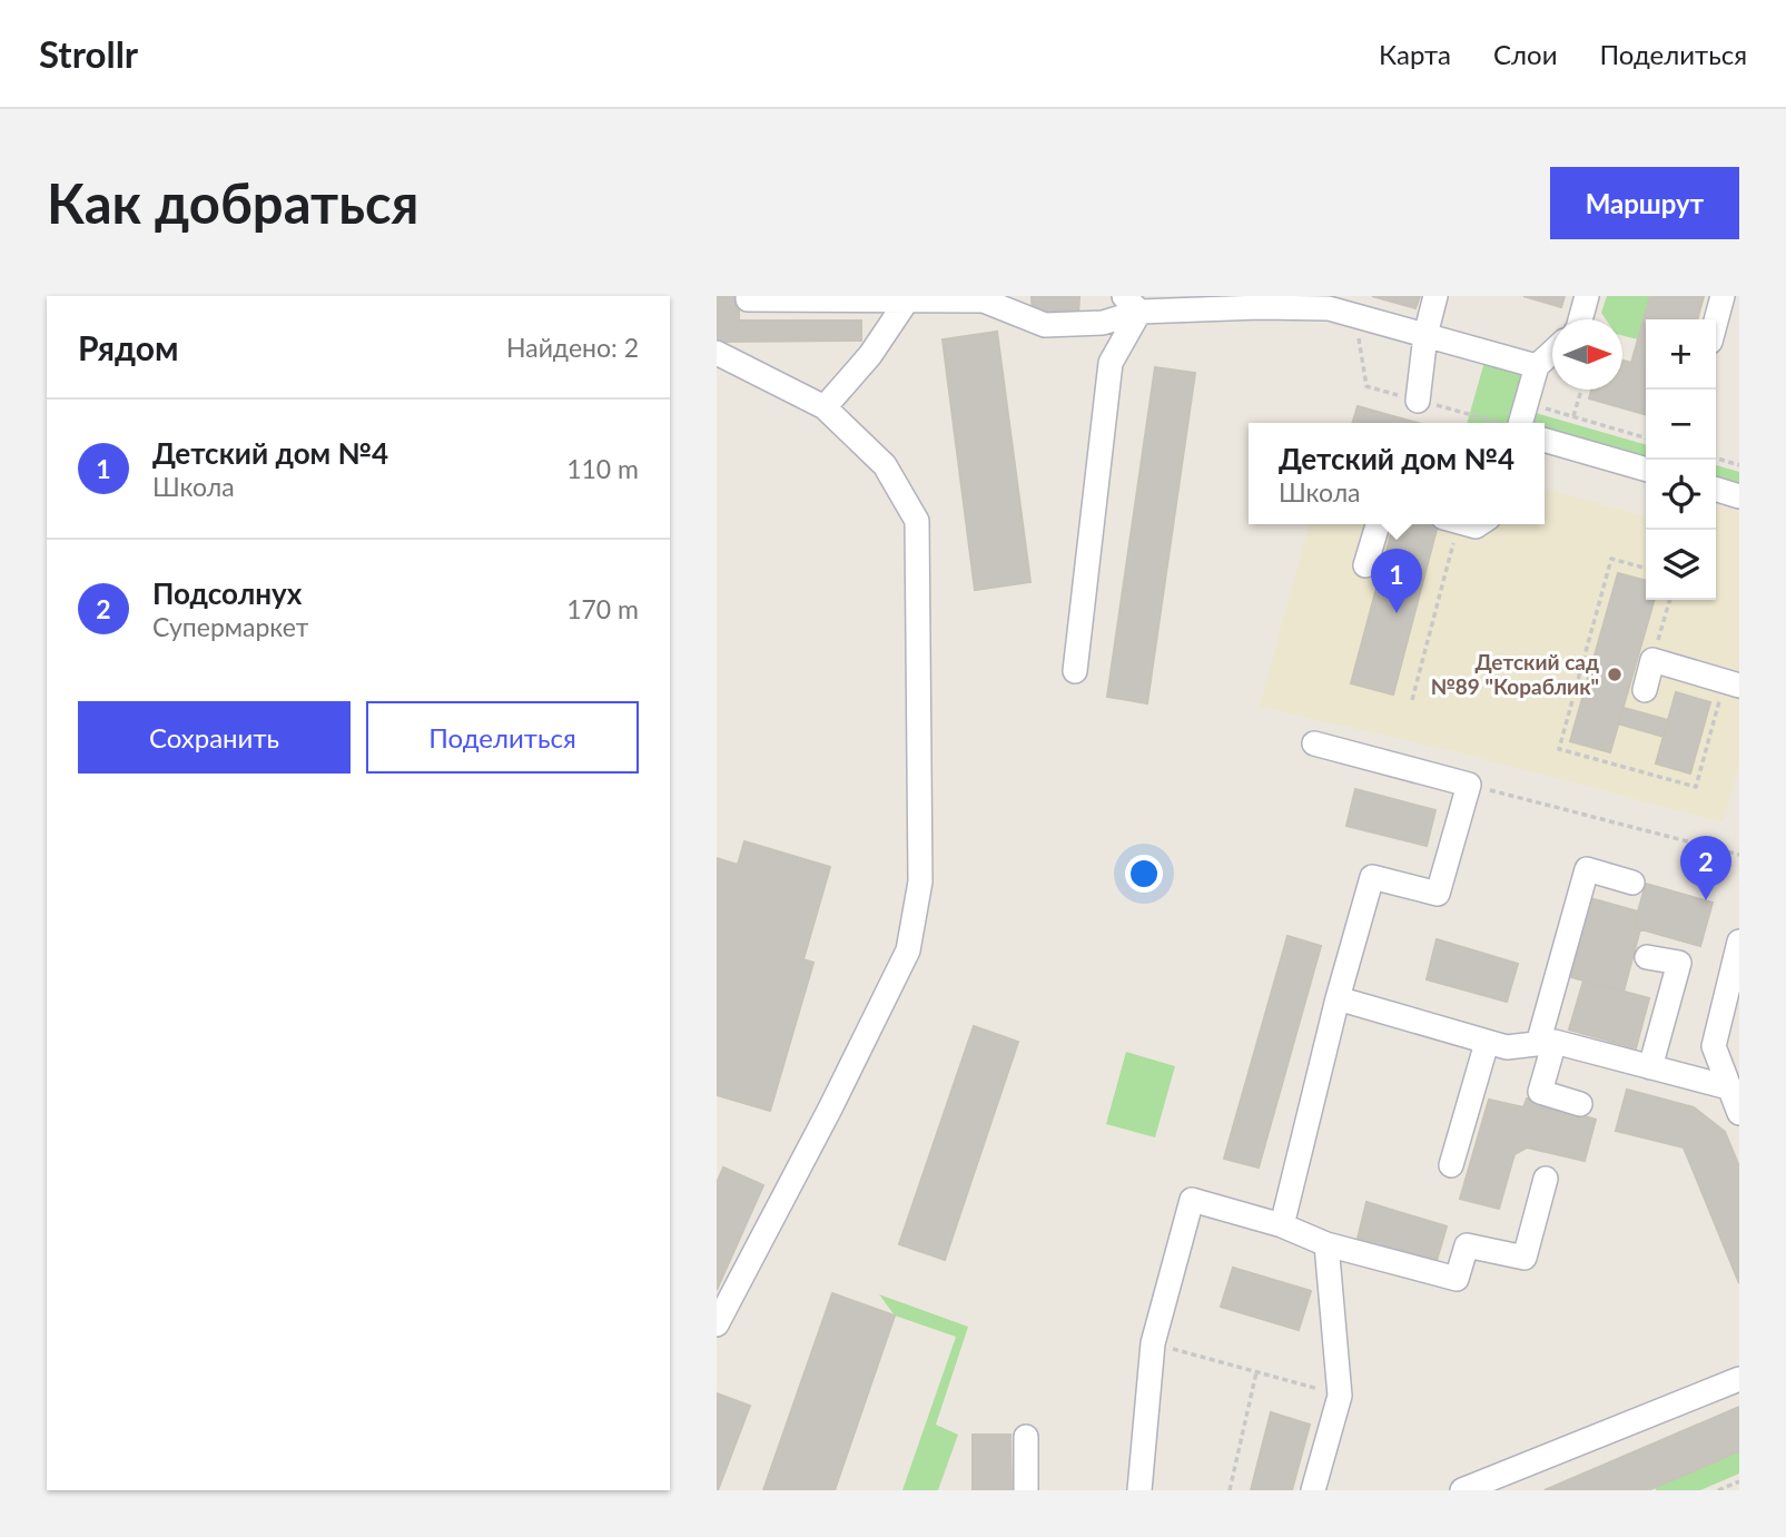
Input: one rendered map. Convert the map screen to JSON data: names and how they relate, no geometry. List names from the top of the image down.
{
  "places": ["Детский сад №89 \"Кораблик\""],
  "north": "right",
  "page": {
    "header": "Strollr",
    "nav": ["Карта", "Слои", "Поделиться"],
    "buttons": [
      "Маршрут",
      ["Сохранить", "Поделиться"]
    ],
    "title": "Как добраться",
    "heading": ["Рядом", "Найдено: 2"],
    "map_buttons": ["+", "−"],
    "list": [
      {
        "mark": "1",
        "name": "Детский дом №4",
        "note": "Школа",
        "value": "110 m"
      },
      {
        "mark": "2",
        "name": "Подсолнух",
        "note": "Супермаркет",
        "value": "170 m"
      }
    ],
    "popup": ["Детский дом №4", "Школа"],
    "pins": ["1", "2"]
  }
}
